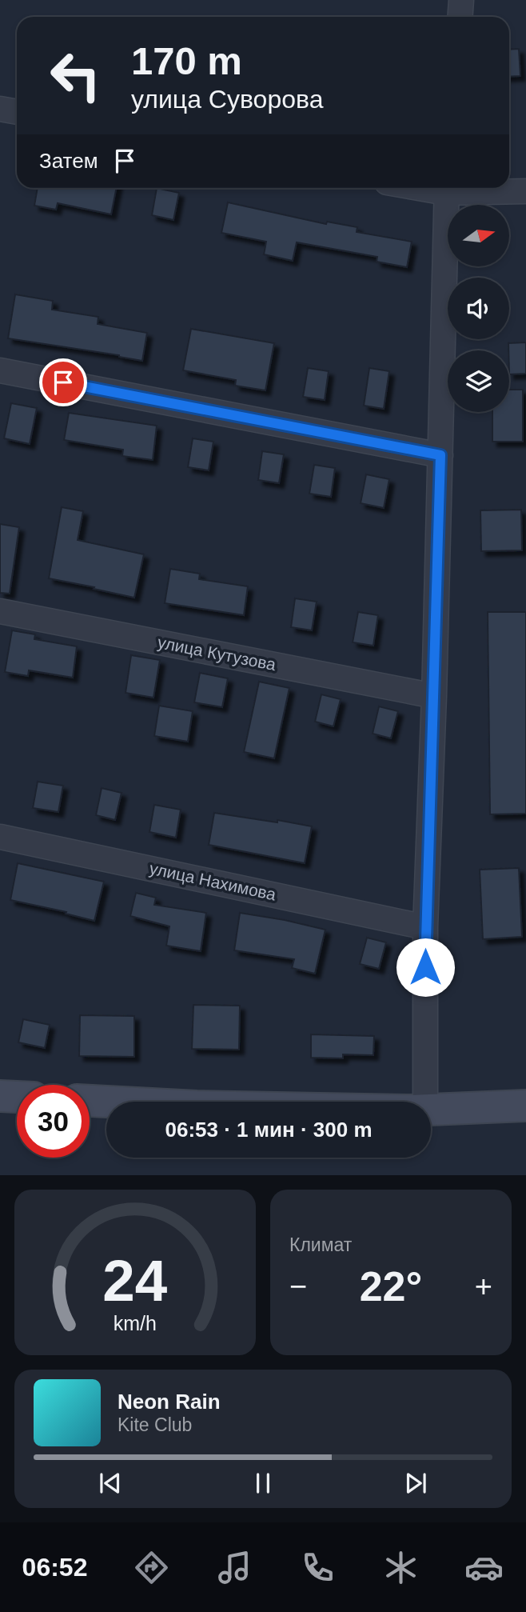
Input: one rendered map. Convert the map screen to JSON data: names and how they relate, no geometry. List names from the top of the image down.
{
  "streets": {
    "street": ["улица Кутузова", "улица Нахимова"]
  },
  "north": "right",
  "page": {
    "turn": ["170 m", "улица Суворова"],
    "then": "Затем",
    "limit": "30",
    "trip": "06:53 · 1 мин · 300 m",
    "tile": "Климат",
    "heat": ["−", "22°", "+"],
    "song": ["Neon Rain", "Kite Club"],
    "tabs": "06:52",
    "gauge": ["24", "km/h"]
  }
}
